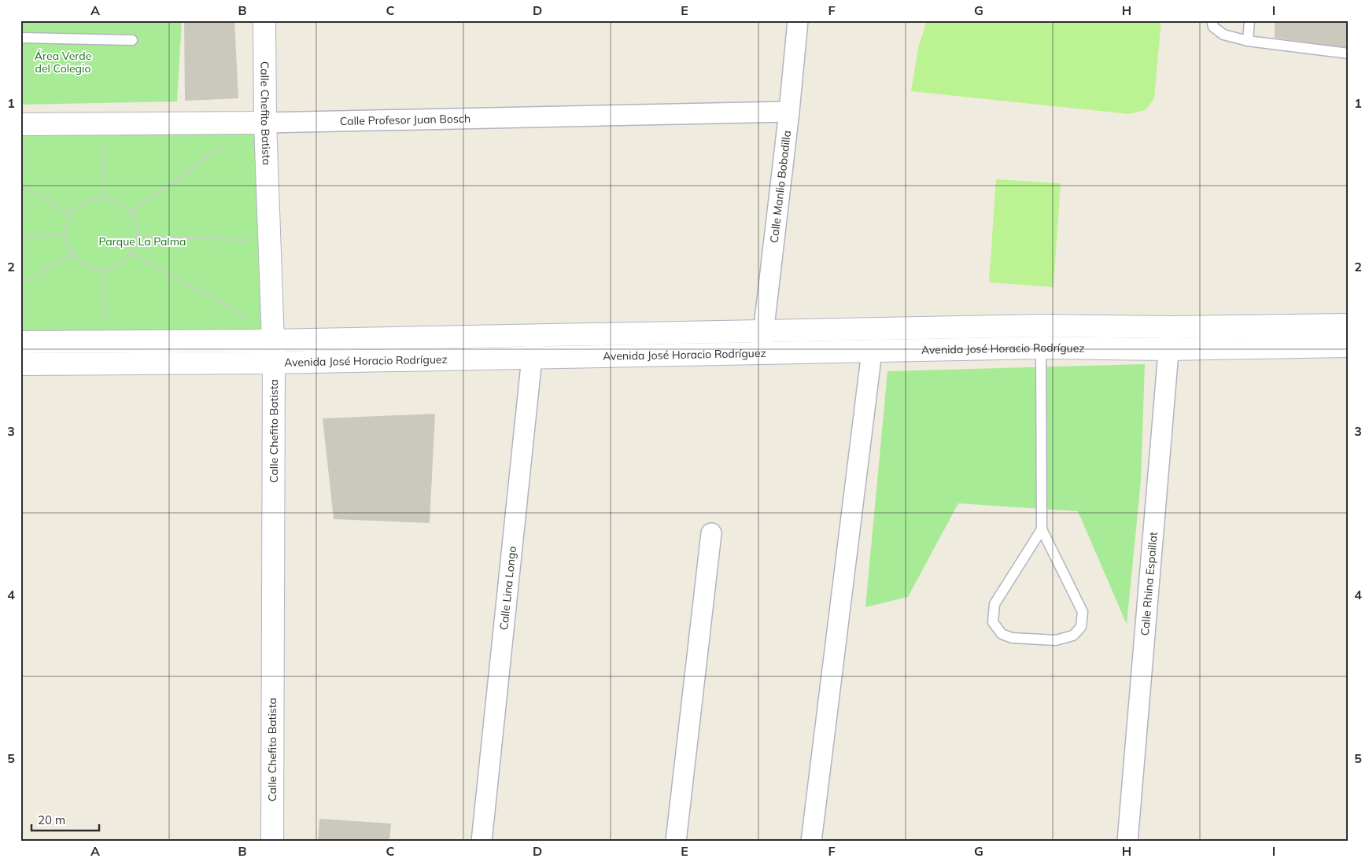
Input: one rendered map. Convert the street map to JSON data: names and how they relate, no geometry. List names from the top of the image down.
{
  "streets": {
    "street": [
      "Calle Chefito Batista",
      "Calle Profesor Juan Bosch",
      "Calle Manlio Bobadilla",
      "Avenida José Horacio Rodríguez",
      "Calle Rhina Espaillat",
      "Calle Lina Longo"
    ]
  },
  "crossings": [
    ["Calle Chefito Batista", "Calle Profesor Juan Bosch"],
    ["Calle Chefito Batista", "Avenida José Horacio Rodríguez"],
    ["Calle Profesor Juan Bosch", "Calle Manlio Bobadilla"],
    ["Calle Manlio Bobadilla", "Avenida José Horacio Rodríguez"],
    ["Avenida José Horacio Rodríguez", "Calle Rhina Espaillat"],
    ["Avenida José Horacio Rodríguez", "Calle Lina Longo"]
  ],
  "parks": ["Área Verde del Colegio", "Parque La Palma"],
  "scale_bar": "20 m",
  "grid": {
    "columns": [
      "A",
      "B",
      "C",
      "D",
      "E",
      "F",
      "G",
      "H",
      "I"
    ],
    "rows": [
      "1",
      "2",
      "3",
      "4",
      "5"
    ]
  }
}
